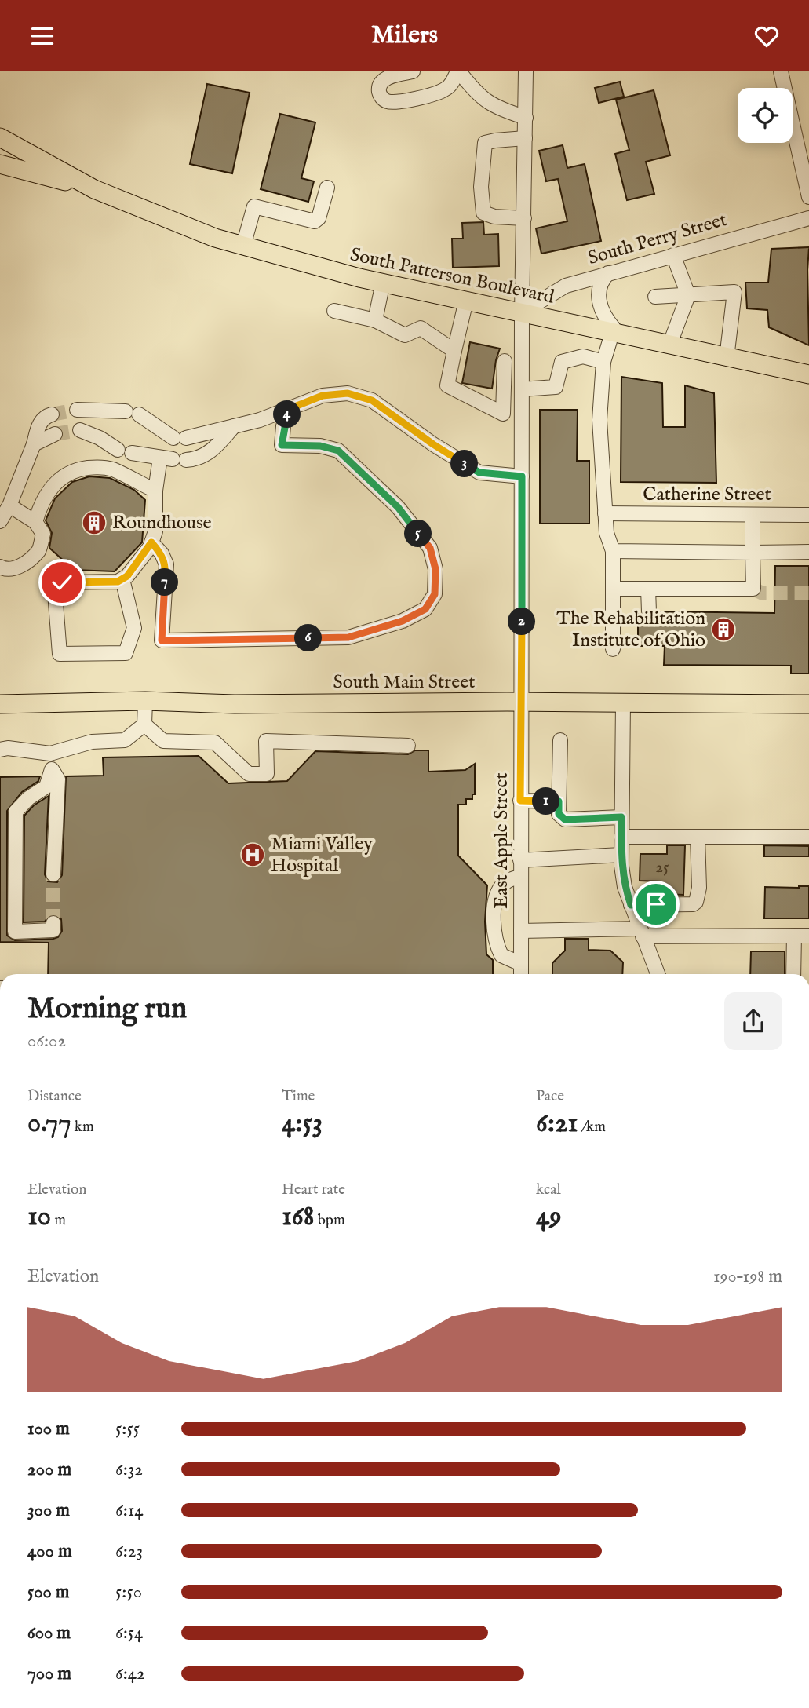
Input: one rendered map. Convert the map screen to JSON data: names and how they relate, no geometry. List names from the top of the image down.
{
  "streets": {
    "main road": ["South Patterson Boulevard", "South Main Street"],
    "street": ["South Perry Street", "Catherine Street", "East Apple Street"]
  },
  "crossings": [
    ["South Perry Street", "South Patterson Boulevard"],
    ["South Perry Street", "East Apple Street"],
    ["South Patterson Boulevard", "East Apple Street"],
    ["South Main Street", "East Apple Street"]
  ],
  "places": {
    "building": ["Roundhouse", "The Rehabilitation Institute of Ohio"],
    "hospital": ["Miami Valley Hospital"]
  },
  "house_numbers": ["25"],
  "page": {
    "header": "Milers",
    "pins": [
      "4",
      "3",
      "5",
      "7",
      "2",
      "6",
      "1"
    ],
    "heading": ["Morning run", "06:02"],
    "stats": [
      ["Distance", "0.77 km"],
      ["Time", "4:53"],
      ["Pace", "6:21 /km"],
      ["Elevation", "10 m"],
      ["Heart rate", "168 bpm"],
      ["kcal", "49"]
    ],
    "chart": ["Elevation", "190–198 m"],
    "list": [
      {
        "name": "100 m",
        "note": "5:55"
      },
      {
        "name": "200 m",
        "note": "6:32"
      },
      {
        "name": "300 m",
        "note": "6:14"
      },
      {
        "name": "400 m",
        "note": "6:23"
      },
      {
        "name": "500 m",
        "note": "5:50"
      },
      {
        "name": "600 m",
        "note": "6:54"
      },
      {
        "name": "700 m",
        "note": "6:42"
      }
    ]
  }
}
